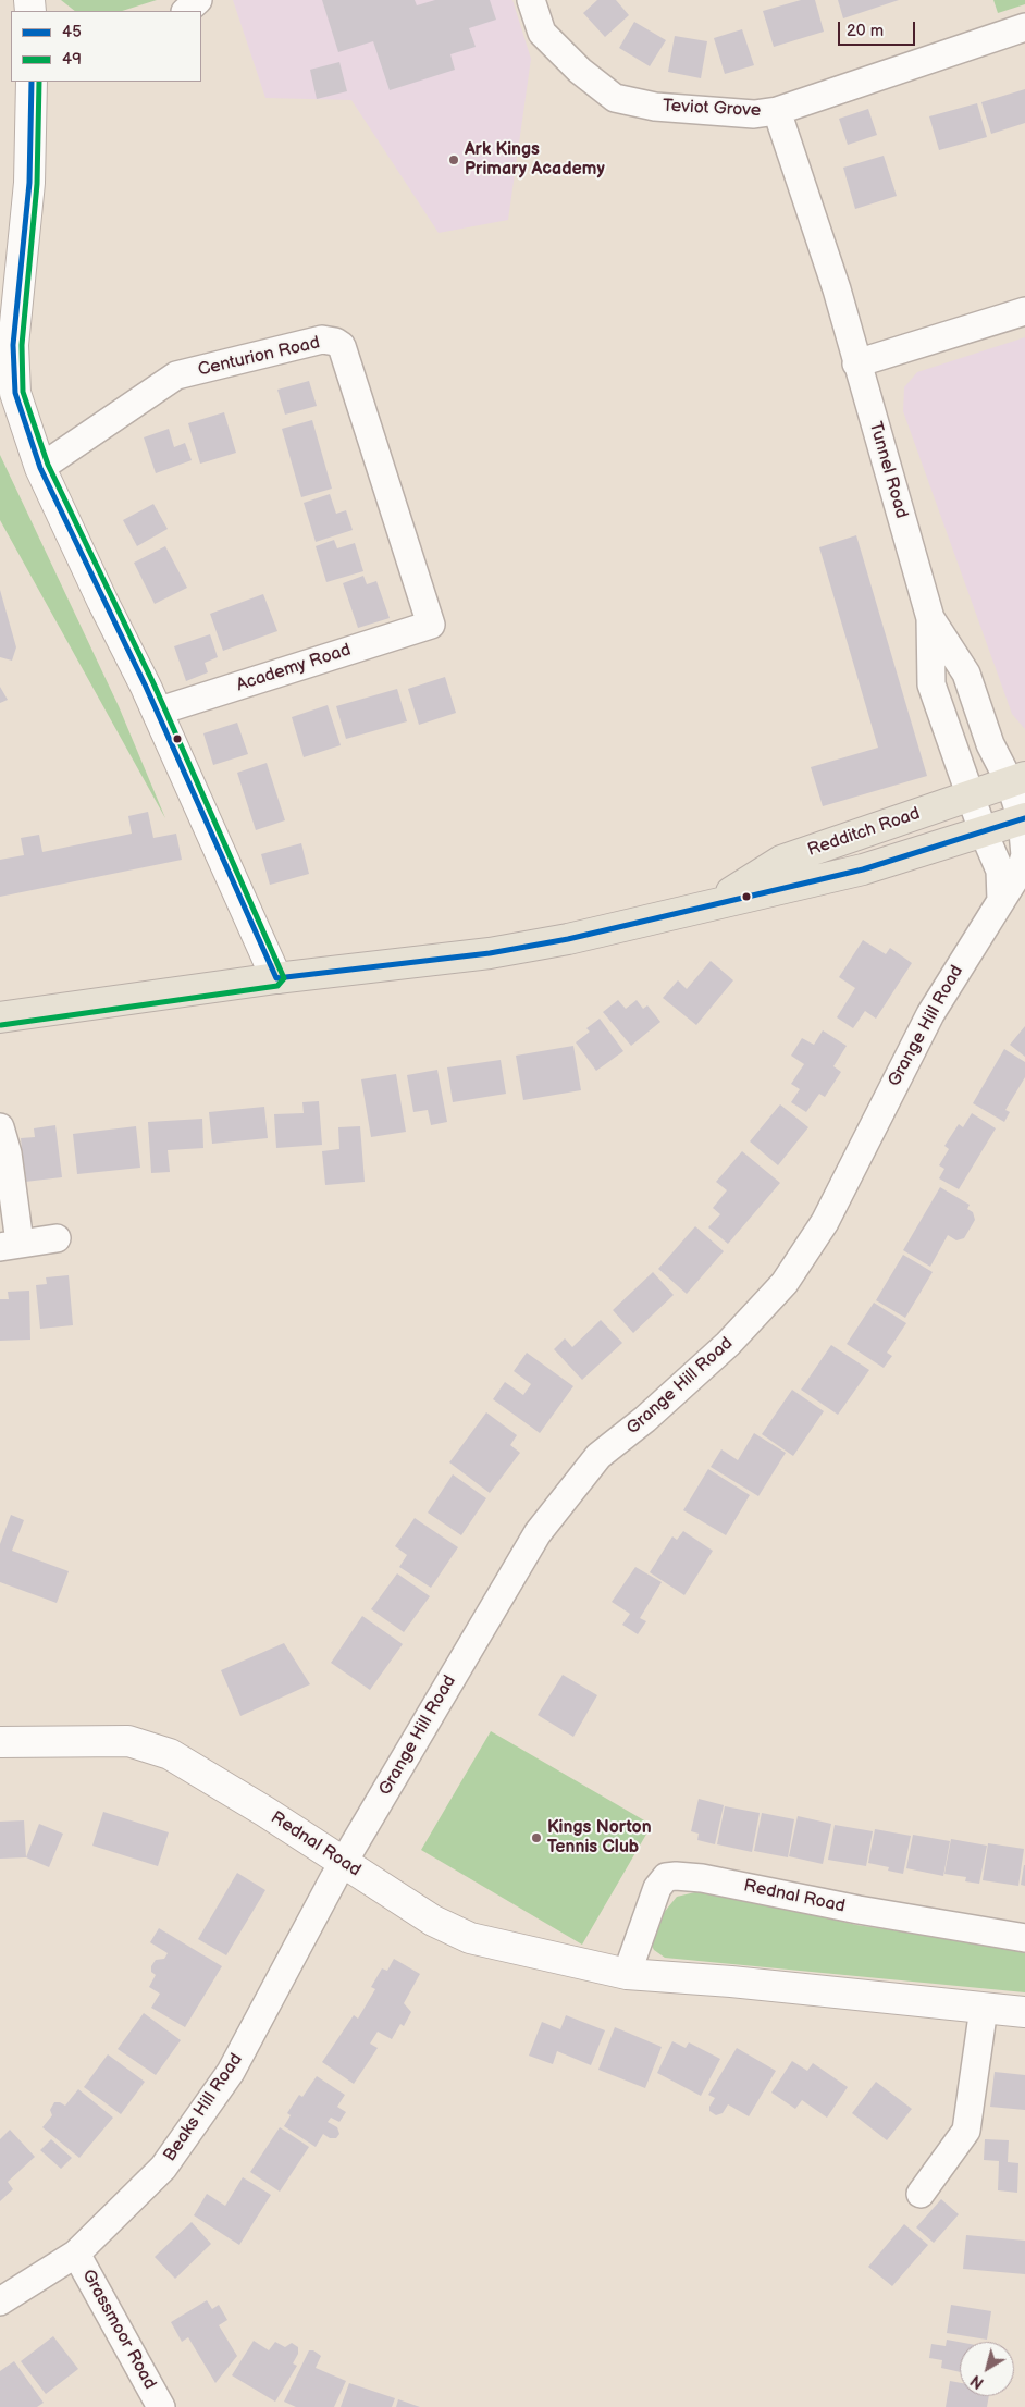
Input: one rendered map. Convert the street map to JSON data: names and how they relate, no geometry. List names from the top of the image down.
{
  "streets": {
    "highway": ["Redditch Road"],
    "street": [
      "Teviot Grove",
      "Centurion Road",
      "Tunnel Road",
      "Academy Road",
      "Grange Hill Road",
      "Rednal Road",
      "Beaks Hill Road",
      "Grassmoor Road"
    ]
  },
  "crossings": [
    ["Teviot Grove", "Tunnel Road"],
    ["Centurion Road", "Academy Road"],
    ["Tunnel Road", "Redditch Road"],
    ["Tunnel Road", "Grange Hill Road"],
    ["Redditch Road", "Grange Hill Road"],
    ["Grange Hill Road", "Rednal Road"],
    ["Grange Hill Road", "Beaks Hill Road"],
    ["Rednal Road", "Beaks Hill Road"],
    ["Beaks Hill Road", "Grassmoor Road"]
  ],
  "places": ["Ark Kings Primary Academy", "Kings Norton Tennis Club"],
  "lines": ["transit line 45", "transit line 49"],
  "legend": ["45", "49"],
  "scale_bar": "20 m",
  "north": "bottom left"
}
